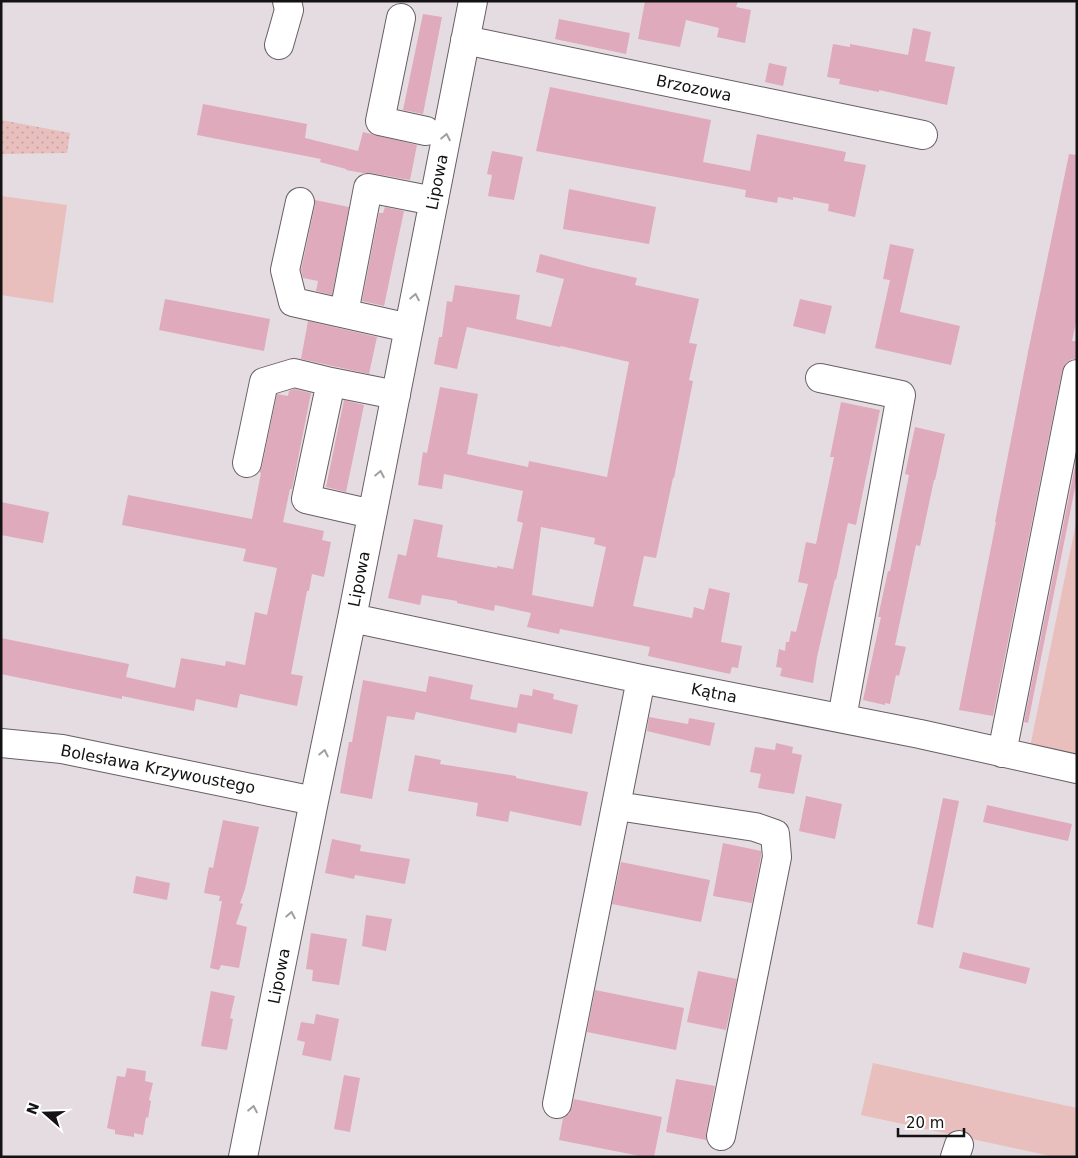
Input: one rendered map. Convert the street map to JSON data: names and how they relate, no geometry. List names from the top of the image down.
{
  "streets": {
    "street": [
      "Brzozowa",
      "Lipowa",
      "Kątna",
      "Bolesława Krzywoustego"
    ]
  },
  "crossings": [
    ["Brzozowa", "Lipowa"],
    ["Lipowa", "Kątna"],
    ["Lipowa", "Bolesława Krzywoustego"]
  ],
  "one_way": ["Lipowa"],
  "scale_bar": "20 m",
  "north": "left"
}
